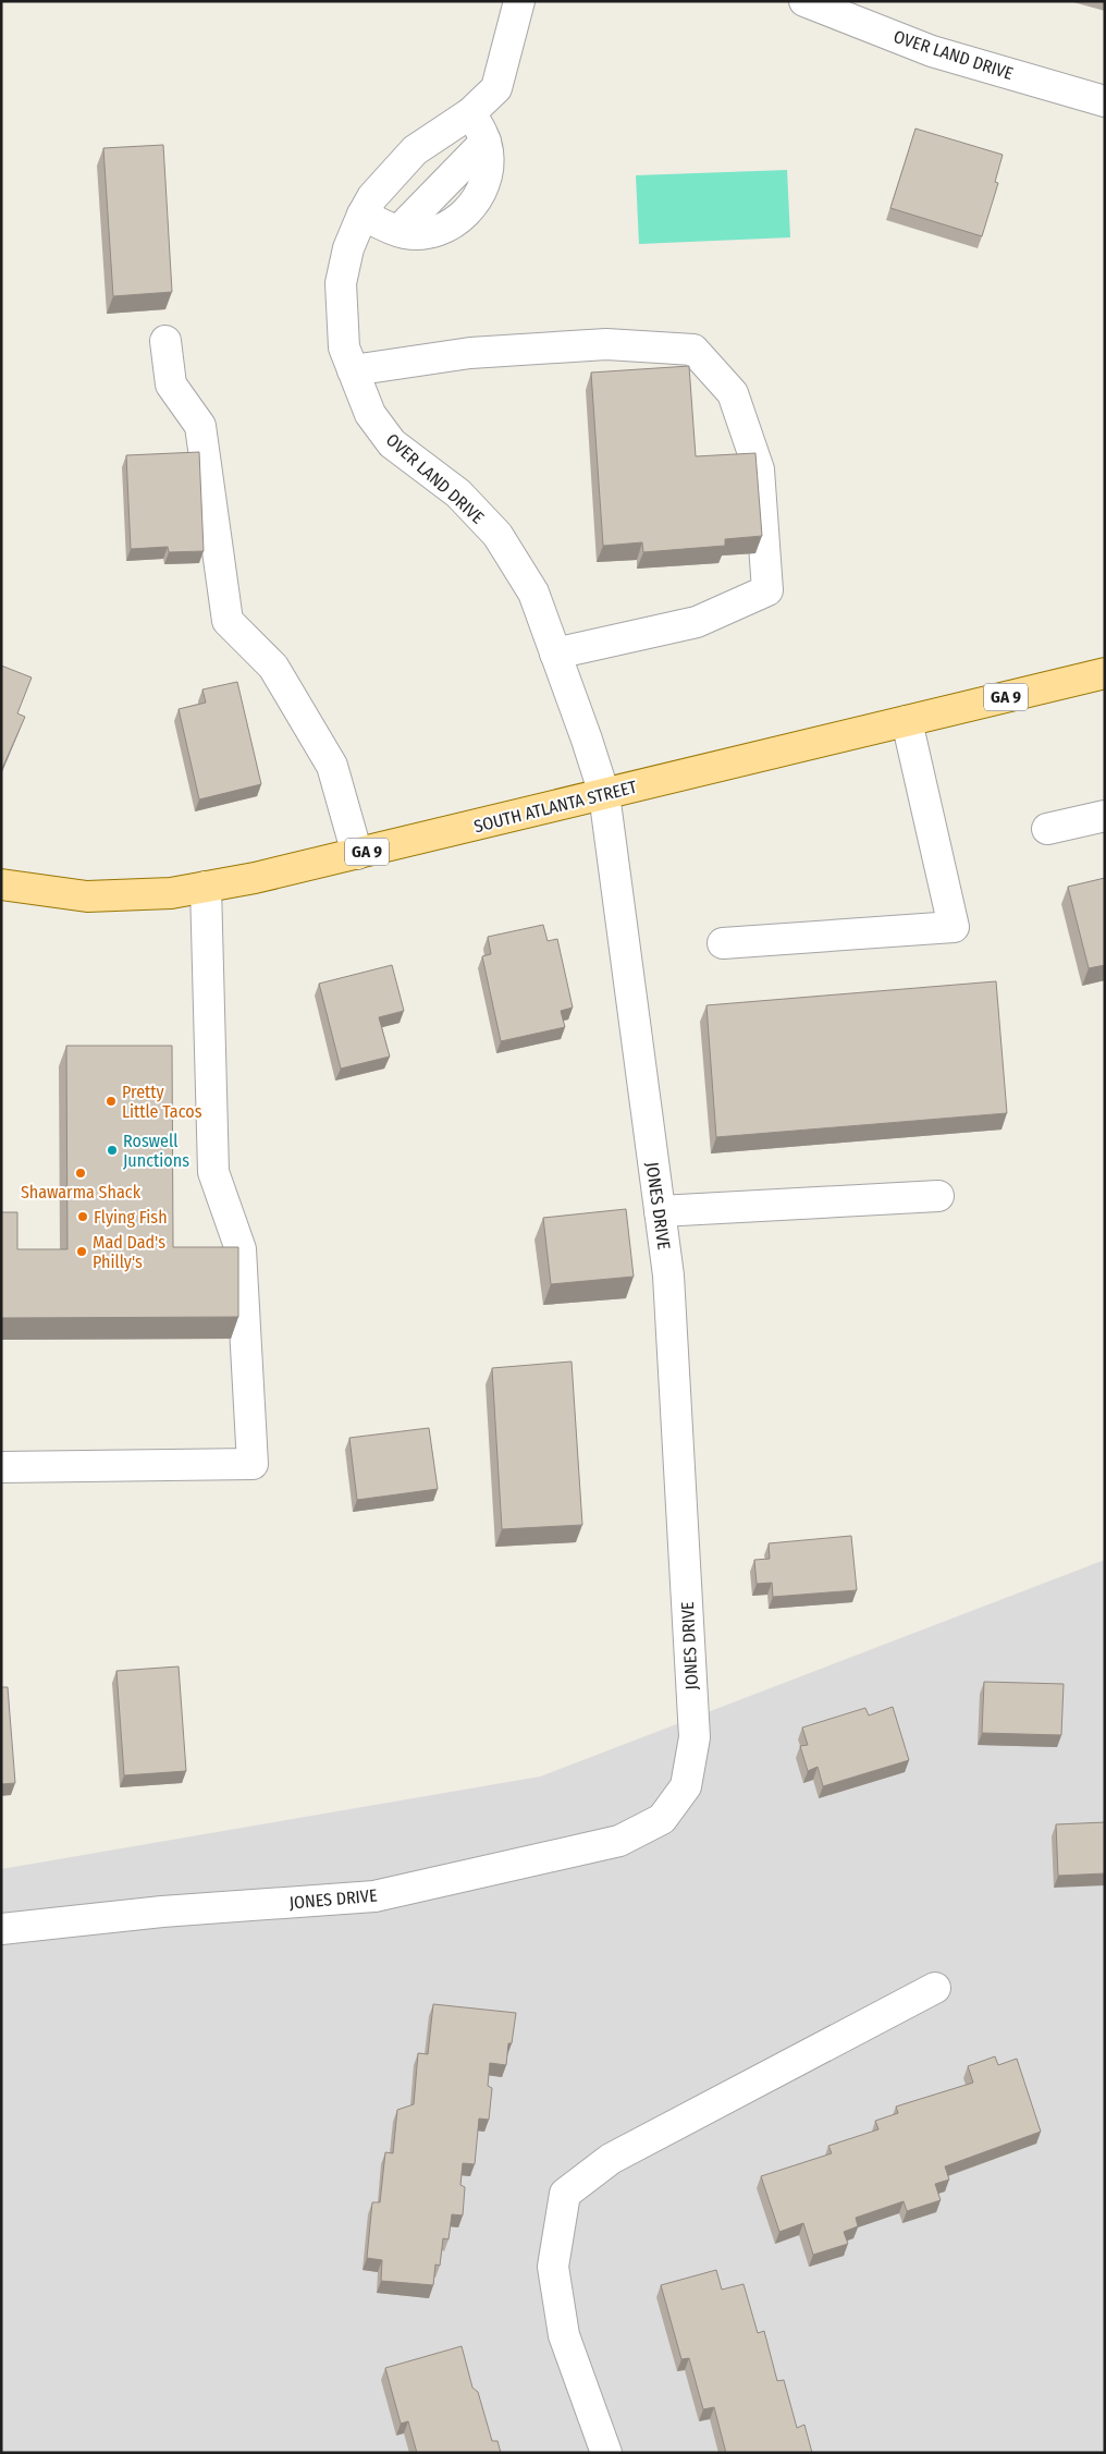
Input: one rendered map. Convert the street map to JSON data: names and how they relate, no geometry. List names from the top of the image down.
{
  "streets": {
    "main road": ["GA 9", "SOUTH ATLANTA STREET"],
    "street": ["OVER LAND DRIVE", "JONES DRIVE"]
  },
  "crossings": [
    ["OVER LAND DRIVE", "SOUTH ATLANTA STREET"],
    ["OVER LAND DRIVE", "JONES DRIVE"],
    ["SOUTH ATLANTA STREET", "JONES DRIVE"]
  ],
  "places": [
    "Pretty Little Tacos",
    "Roswell Junctions",
    "Shawarma Shack",
    "Flying Fish",
    "Mad Dad's Philly's"
  ]
}
